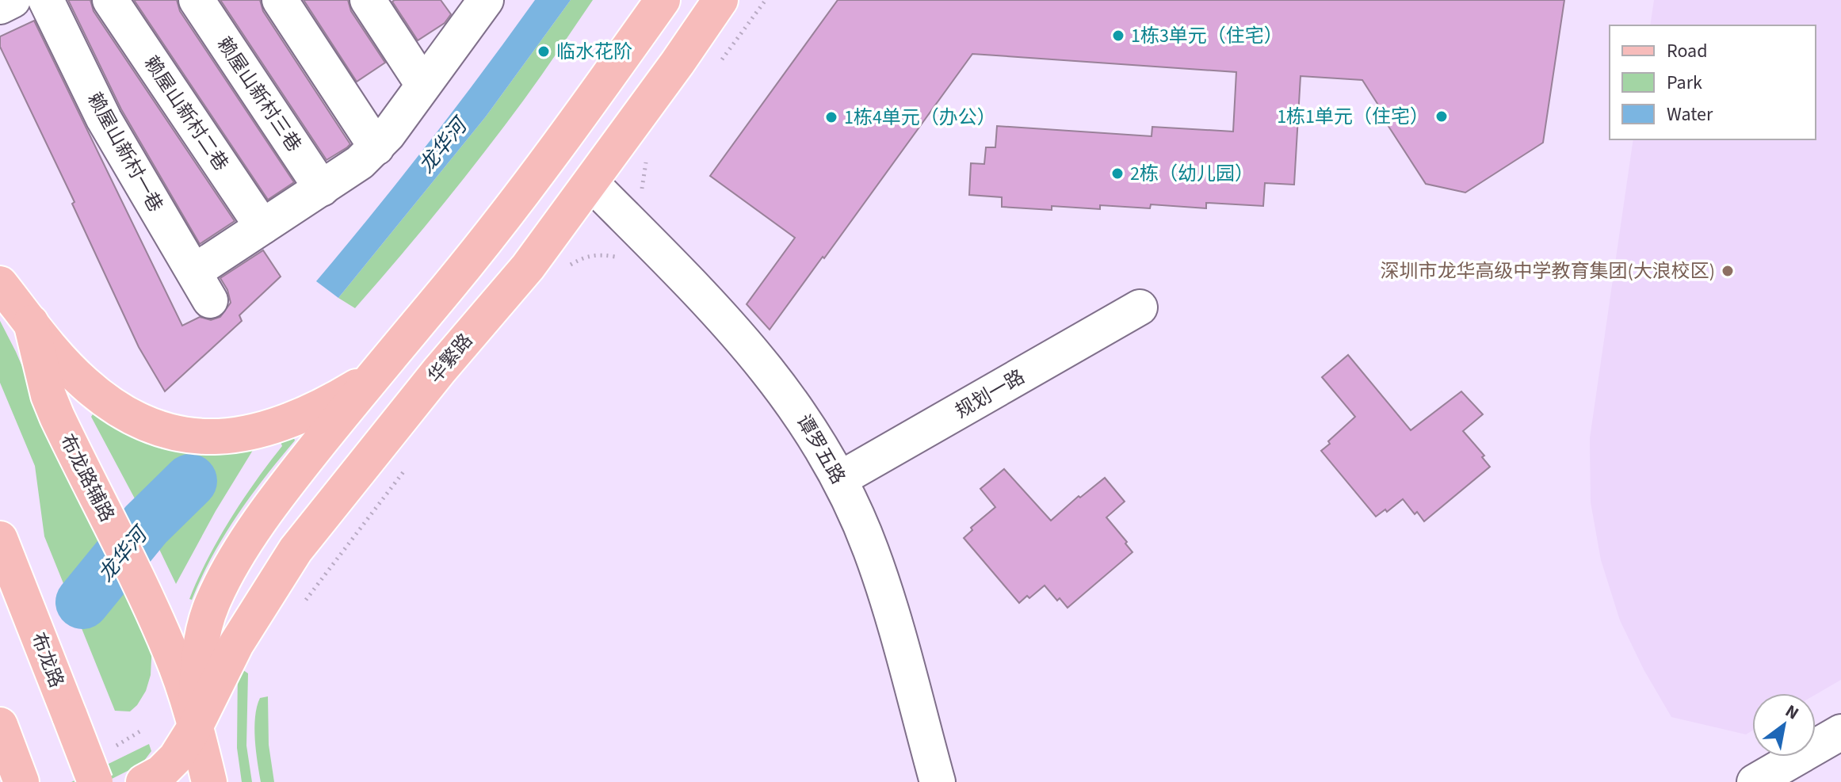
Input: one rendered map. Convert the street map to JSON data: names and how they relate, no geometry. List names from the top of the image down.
{
  "streets": {
    "main road": ["华繁路", "布龙路辅路", "布龙路"],
    "street": [
      "赖屋山新村三巷",
      "赖屋山新村二巷",
      "赖屋山新村一巷",
      "规划一路",
      "谭罗五路"
    ]
  },
  "crossings": [
    ["赖屋山新村二巷", "赖屋山新村一巷"],
    ["华繁路", "谭罗五路"],
    ["华繁路", "布龙路辅路"],
    ["规划一路", "谭罗五路"]
  ],
  "water": ["龙华河"],
  "places": [
    "1栋3单元（住宅）",
    "临水花阶",
    "1栋1单元（住宅）",
    "1栋4单元（办公）",
    "2栋（幼儿园）",
    "深圳市龙华高级中学教育集团(大浪校区)"
  ],
  "legend": ["Road", "Park", "Water"],
  "north": "top right"
}
